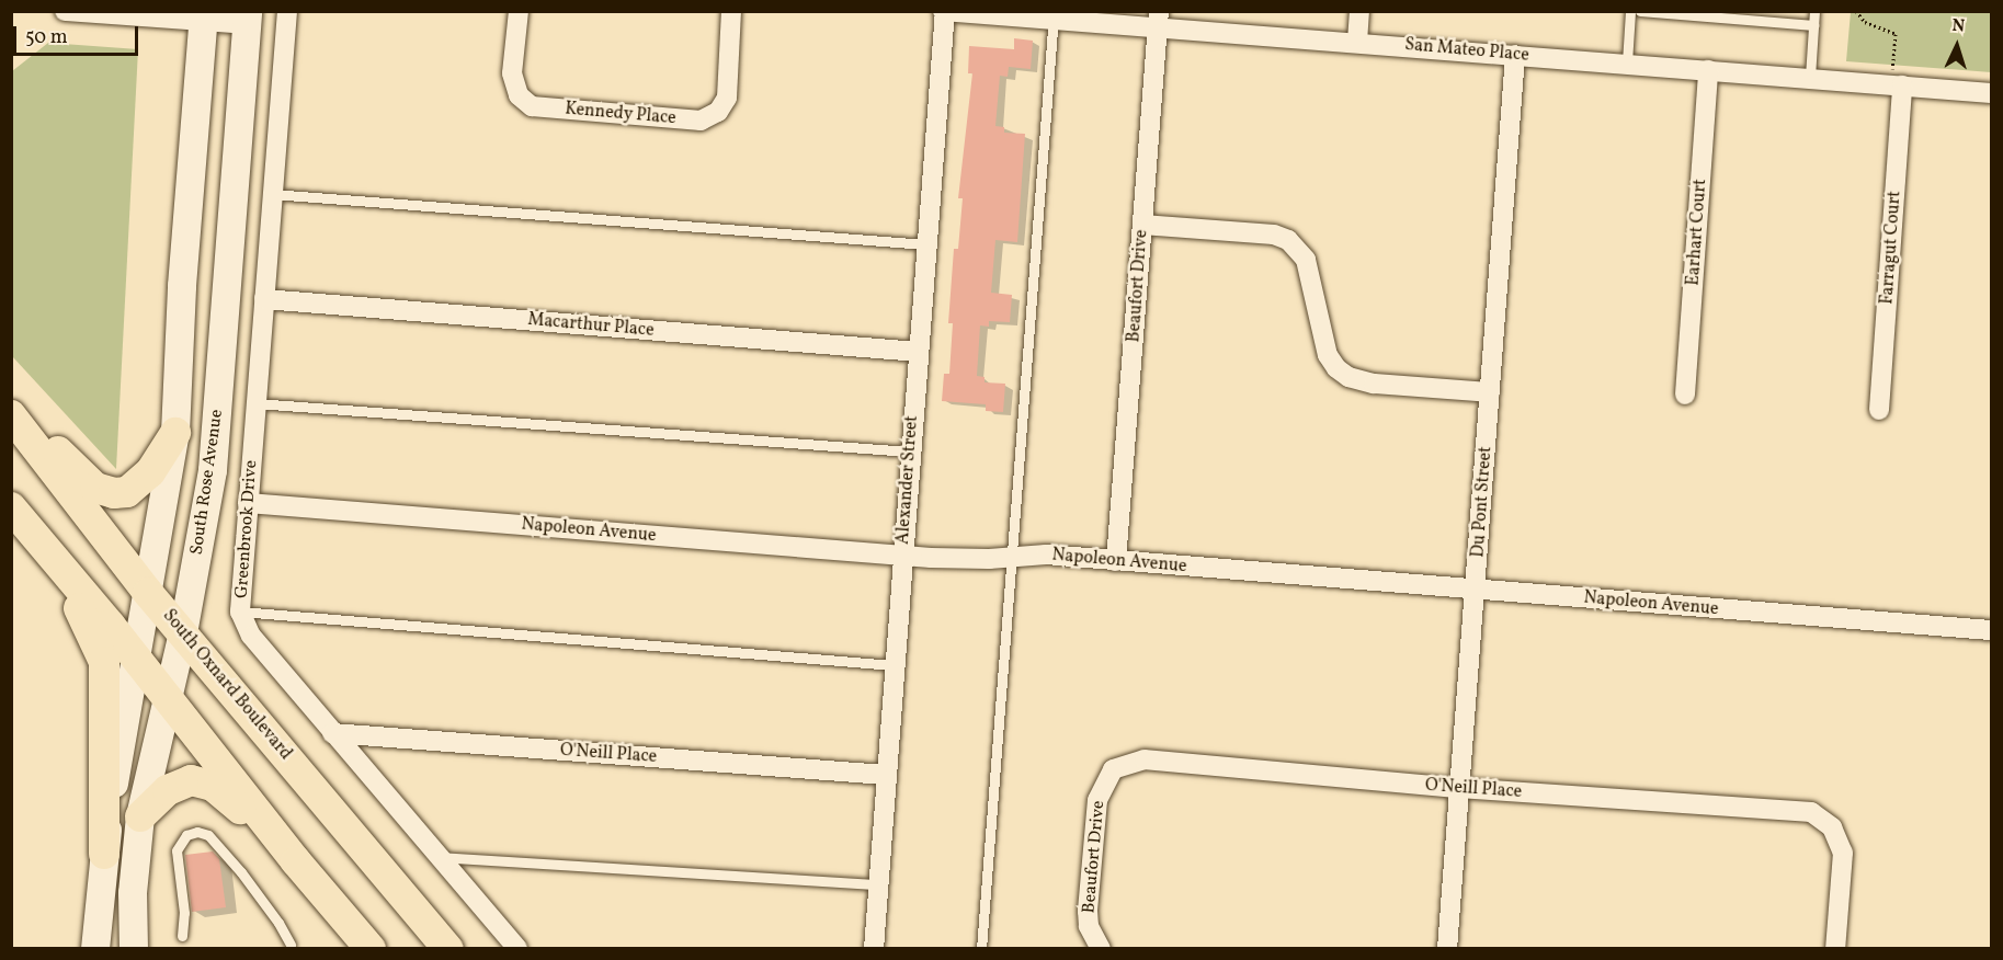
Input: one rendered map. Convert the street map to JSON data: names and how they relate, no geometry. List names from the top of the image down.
{
  "streets": {
    "main road": ["South Rose Avenue", "South Oxnard Boulevard"],
    "street": [
      "San Mateo Place",
      "Kennedy Place",
      "Earhart Court",
      "Farragut Court",
      "Beaufort Drive",
      "Macarthur Place",
      "Alexander Street",
      "Du Pont Street",
      "Greenbrook Drive",
      "Napoleon Avenue",
      "O'Neill Place"
    ]
  },
  "crossings": [
    ["San Mateo Place", "Earhart Court"],
    ["San Mateo Place", "Farragut Court"],
    ["San Mateo Place", "Beaufort Drive"],
    ["San Mateo Place", "Alexander Street"],
    ["San Mateo Place", "Du Pont Street"],
    ["Beaufort Drive", "Napoleon Avenue"],
    ["Beaufort Drive", "O'Neill Place"],
    ["Macarthur Place", "Alexander Street"],
    ["Macarthur Place", "Greenbrook Drive"],
    ["Alexander Street", "Napoleon Avenue"],
    ["Alexander Street", "O'Neill Place"],
    ["South Rose Avenue", "South Oxnard Boulevard"],
    ["Du Pont Street", "Napoleon Avenue"],
    ["Du Pont Street", "O'Neill Place"],
    ["Greenbrook Drive", "Napoleon Avenue"],
    ["Greenbrook Drive", "O'Neill Place"]
  ],
  "scale_bar": "50 m",
  "north": "top"
}
